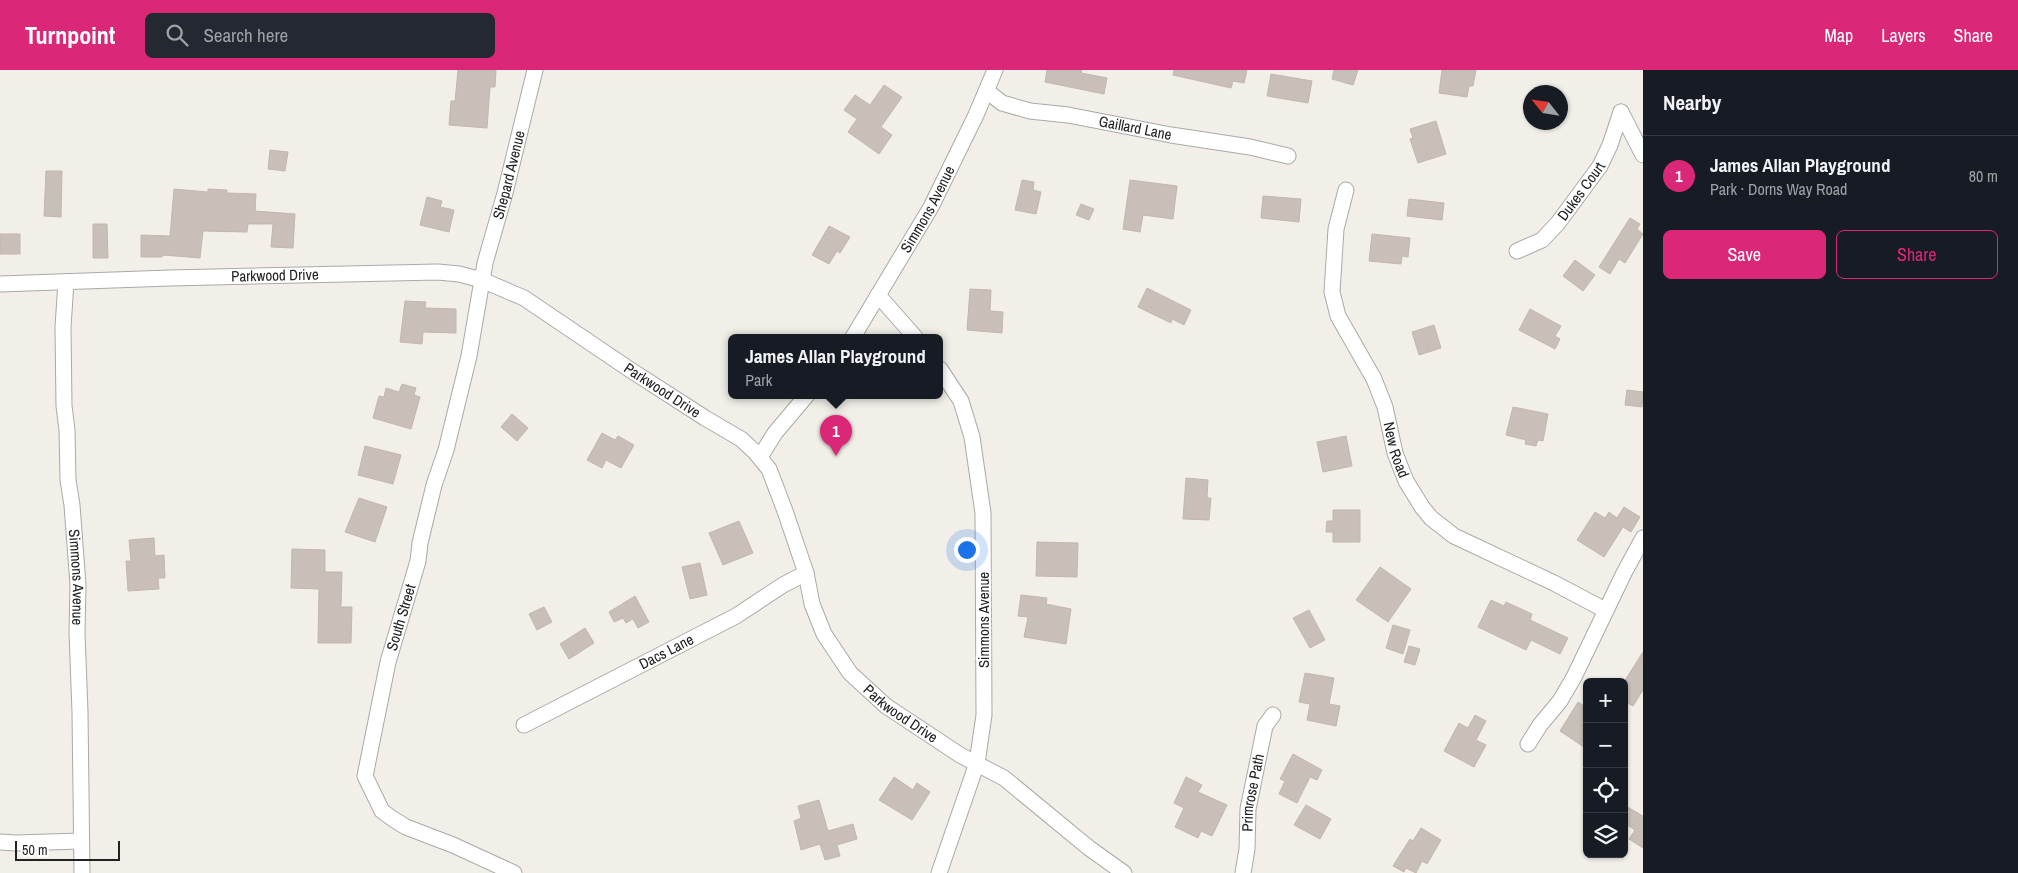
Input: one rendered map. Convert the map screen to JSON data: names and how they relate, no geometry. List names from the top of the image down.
{
  "streets": {
    "street": [
      "Gaillard Lane",
      "Shepard Avenue",
      "Dukes Court",
      "Simmons Avenue",
      "Parkwood Drive",
      "New Road",
      "South Street",
      "Dacs Lane",
      "Primrose Path"
    ]
  },
  "crossings": [
    ["Gaillard Lane", "Simmons Avenue"],
    ["Shepard Avenue", "Parkwood Drive"],
    ["Shepard Avenue", "South Street"],
    ["Simmons Avenue", "Parkwood Drive"],
    ["Parkwood Drive", "South Street"],
    ["Parkwood Drive", "Dacs Lane"]
  ],
  "scale_bar": "50 m",
  "north": "top left",
  "page": {
    "header": "Turnpoint",
    "search": "Search here",
    "nav": ["Map", "Layers", "Share"],
    "heading": "Nearby",
    "list": [
      {
        "mark": "1",
        "name": "James Allan Playground",
        "note": "Park · Dorns Way Road",
        "value": "80 m"
      }
    ],
    "buttons": ["Save", "Share"],
    "popup": ["James Allan Playground", "Park"],
    "pins": "1",
    "map_buttons": ["+", "−"],
    "scale": "50 m"
  }
}
